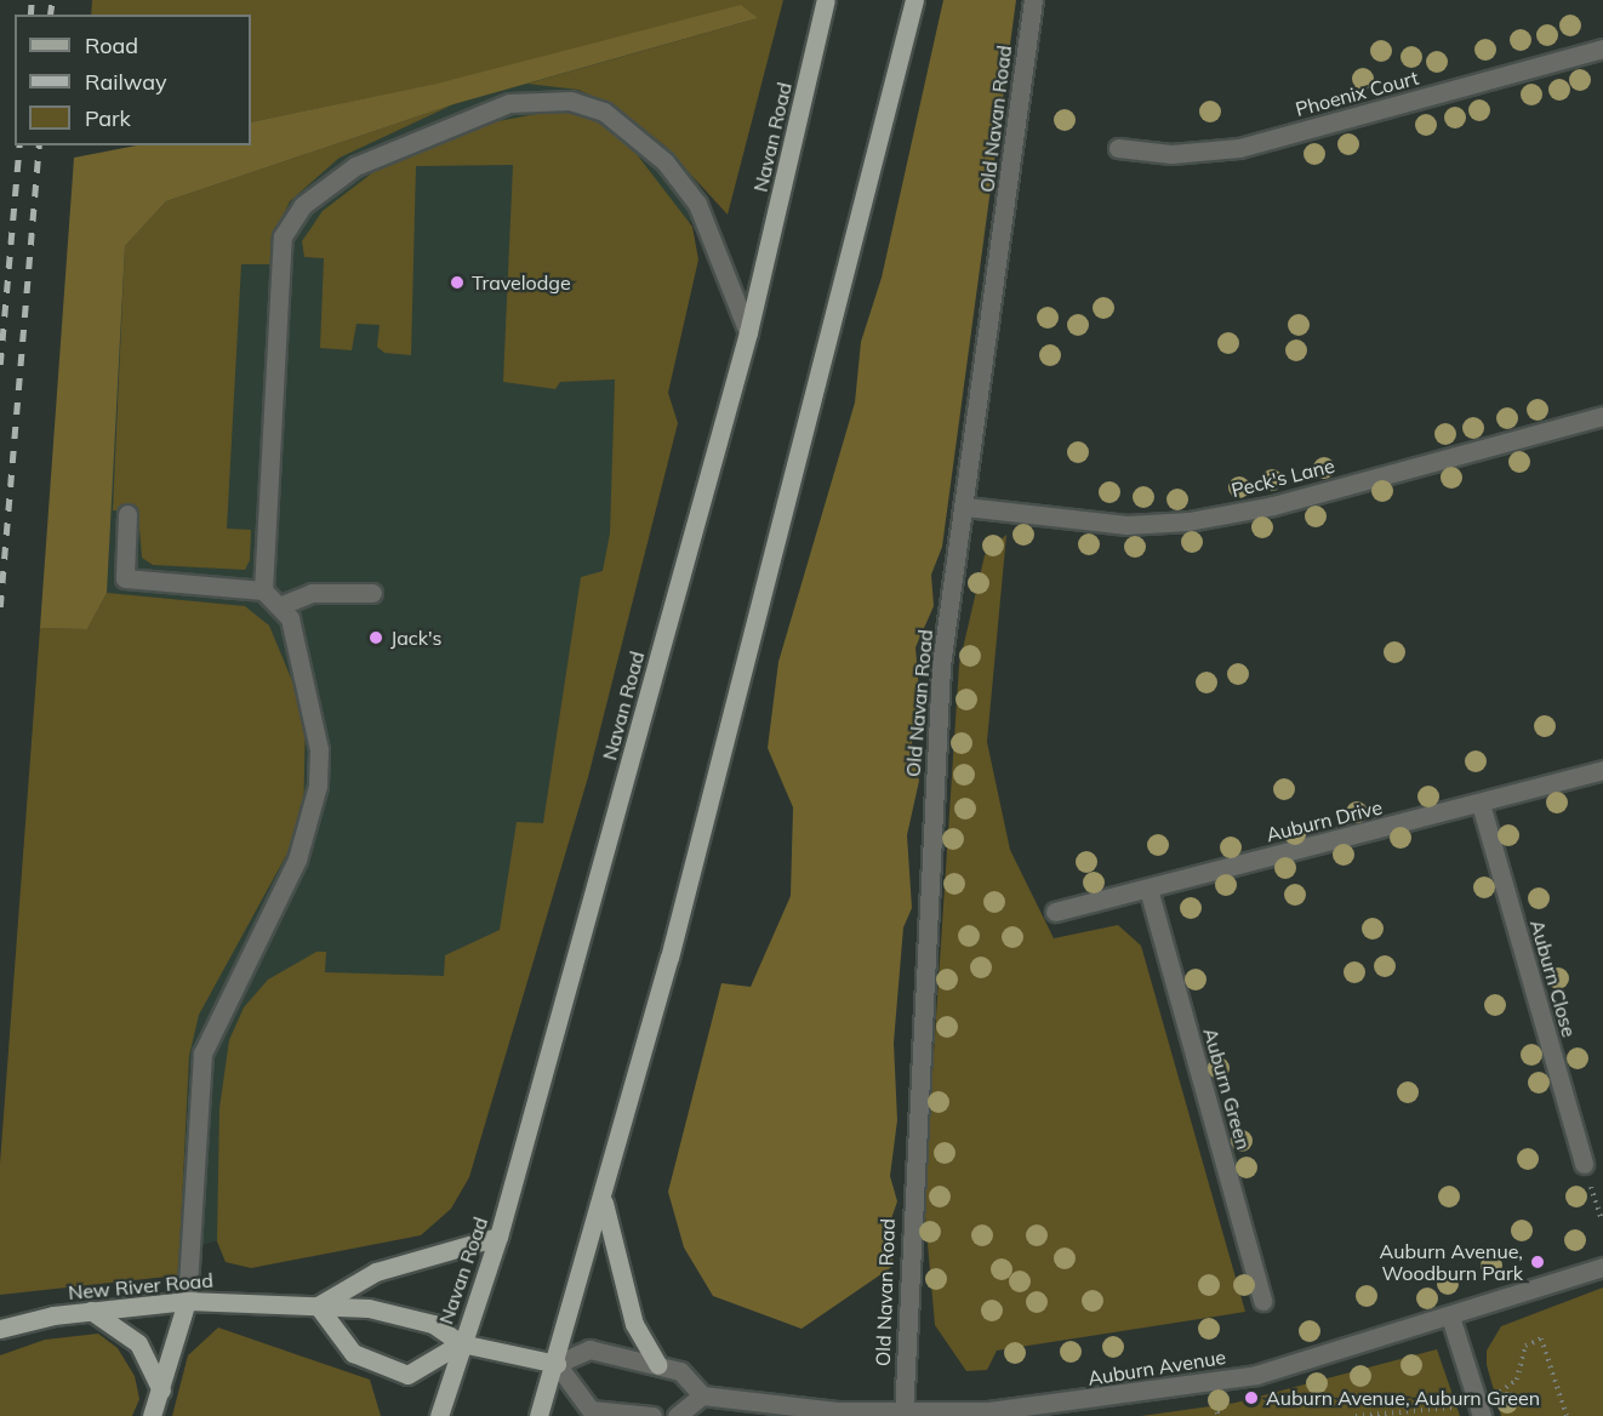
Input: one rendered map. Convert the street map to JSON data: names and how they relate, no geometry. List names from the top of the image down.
{
  "streets": {
    "main road": ["Navan Road", "New River Road"],
    "street": [
      "Phoenix Court",
      "Old Navan Road",
      "Peck's Lane",
      "Auburn Drive",
      "Auburn Close",
      "Auburn Green",
      "Auburn Avenue"
    ]
  },
  "crossings": [
    ["Old Navan Road", "Peck's Lane"],
    ["Old Navan Road", "Auburn Avenue"],
    ["Navan Road", "New River Road"],
    ["Auburn Drive", "Auburn Close"],
    ["Auburn Drive", "Auburn Green"]
  ],
  "places": [
    "Travelodge",
    "Jack's",
    "Auburn Avenue, Woodburn Park",
    "Auburn Avenue, Auburn Green"
  ],
  "legend": ["Road", "Railway", "Park"]
}
